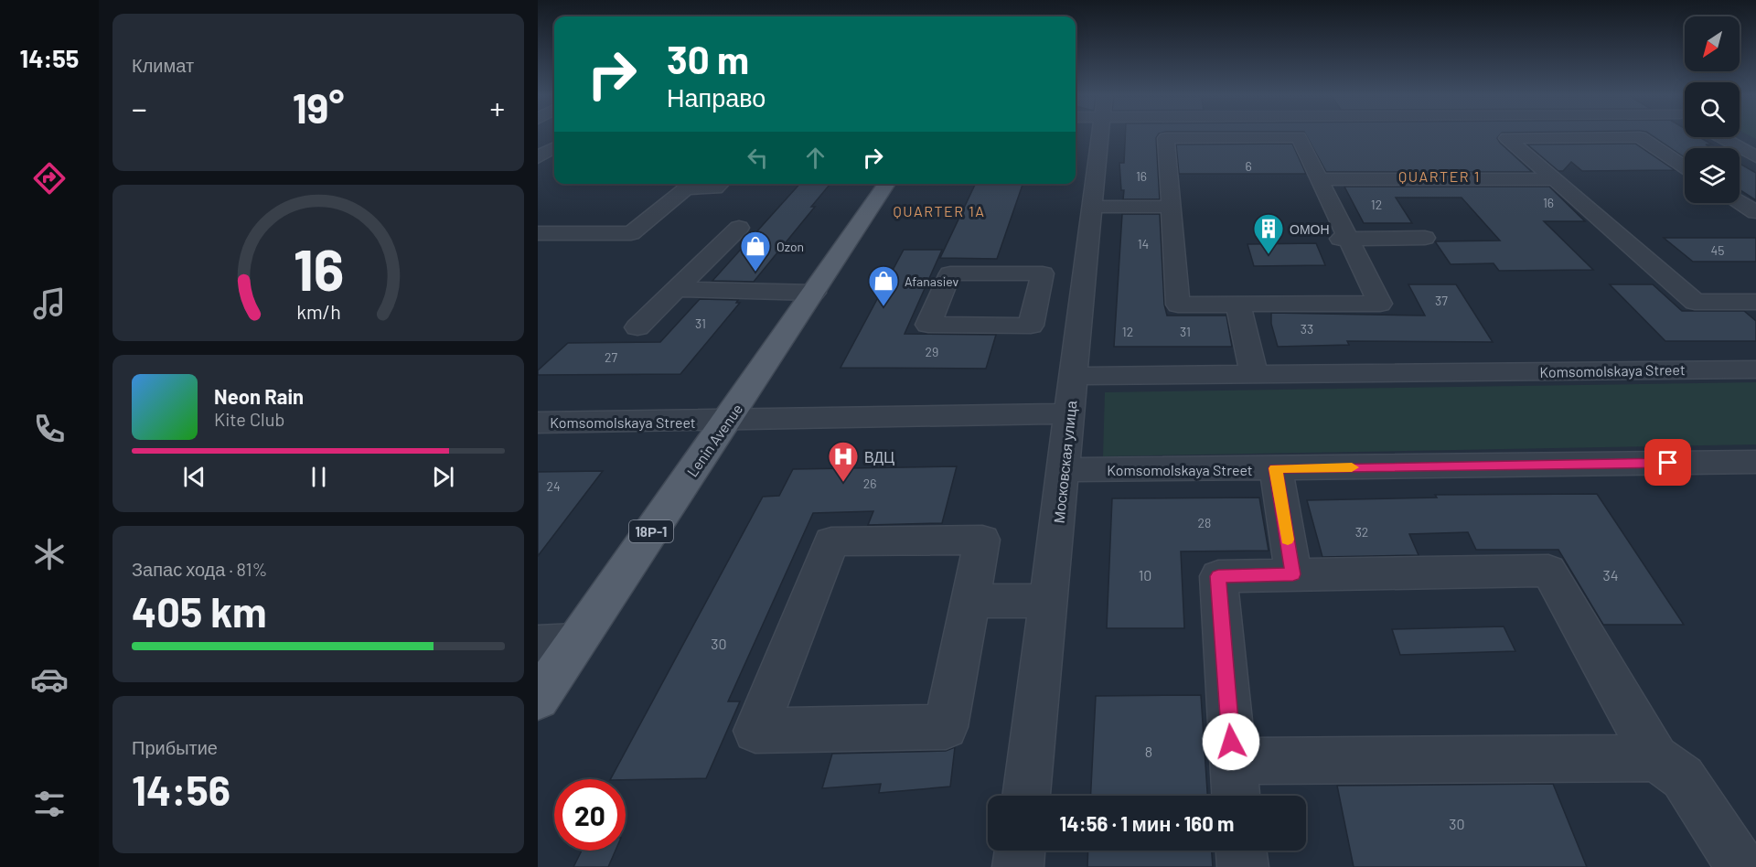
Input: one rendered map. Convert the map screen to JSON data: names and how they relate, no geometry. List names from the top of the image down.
{
  "streets": {
    "main road": ["Lenin Avenue", "18Р-1"],
    "street": ["Komsomolskaya Street", "Московская улица"]
  },
  "crossings": [
    ["Komsomolskaya Street", "Lenin Avenue"],
    ["Komsomolskaya Street", "Московская улица"]
  ],
  "districts": ["QUARTER 1", "QUARTER 1A"],
  "places": {
    "building": ["ОМОН"],
    "shop": ["Ozon", "Afanasiev"],
    "hospital": ["ВДЦ"]
  },
  "house_numbers": [
    "6",
    "16",
    "16",
    "12",
    "14",
    "45",
    "37",
    "31",
    "33",
    "12",
    "31",
    "29",
    "27",
    "26",
    "24",
    "28",
    "32",
    "10",
    "34",
    "30",
    "8",
    "30"
  ],
  "north": "bottom left",
  "page": {
    "tabs": "14:55",
    "tile": [
      "Климат",
      ["Запас хода · 81%", "405 km"],
      ["Прибытие", "14:56"]
    ],
    "turn": ["30 m", "Направо"],
    "heat": ["−", "19°", "+"],
    "song": ["Neon Rain", "Kite Club"],
    "limit": "20",
    "trip": "14:56 · 1 мин · 160 m",
    "gauge": ["16", "km/h"]
  }
}
